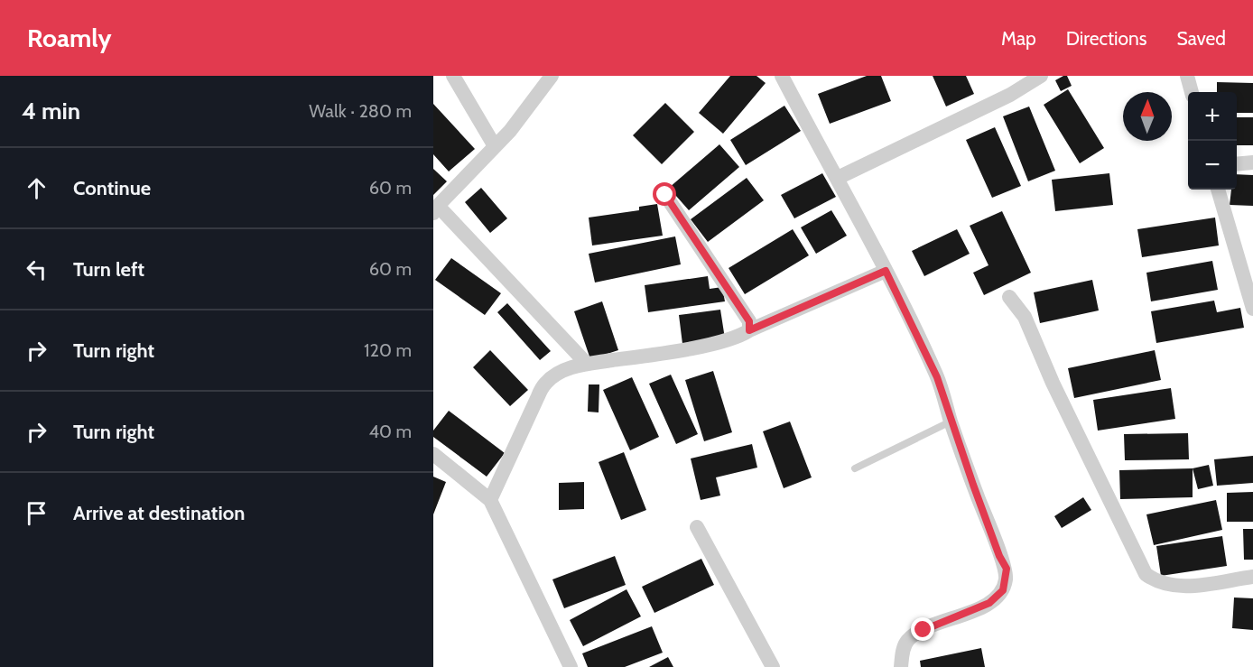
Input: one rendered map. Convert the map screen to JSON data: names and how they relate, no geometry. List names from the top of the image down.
{
  "north": "top",
  "page": {
    "header": "Roamly",
    "nav": ["Map", "Directions", "Saved"],
    "heading": ["4 min", "Walk · 280 m"],
    "map_buttons": ["+", "−"],
    "list": [
      ["Continue", "60 m"],
      ["Turn left", "60 m"],
      ["Turn right", "120 m"],
      ["Turn right", "40 m"],
      "Arrive at destination"
    ]
  }
}
